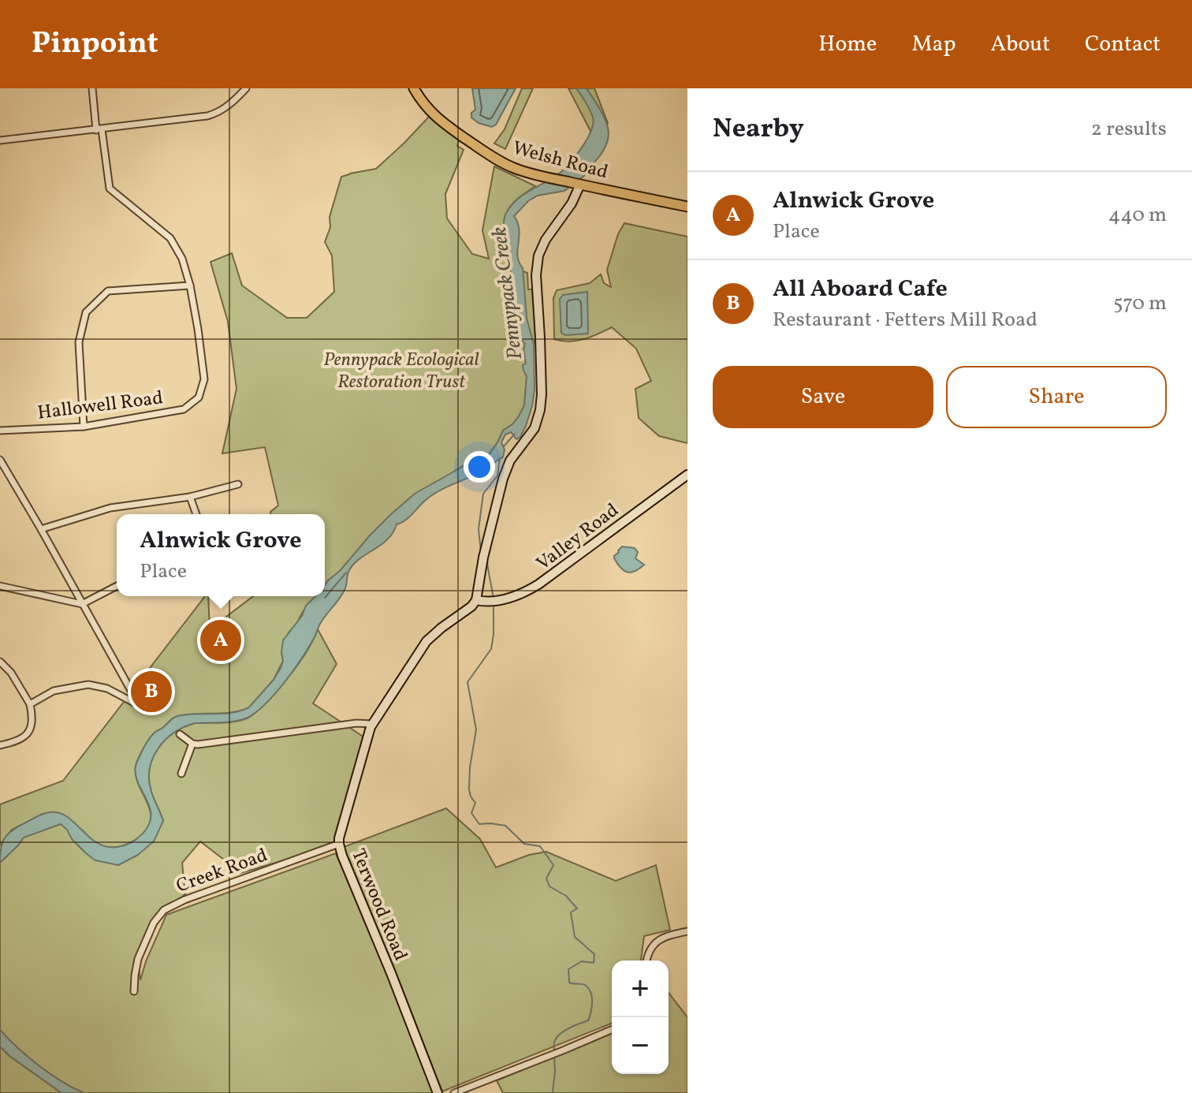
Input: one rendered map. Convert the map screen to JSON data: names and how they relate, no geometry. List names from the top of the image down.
{
  "streets": {
    "main road": ["Welsh Road"],
    "street": [
      "Hallowell Road",
      "Valley Road",
      "Creek Road",
      "Terwood Road"
    ]
  },
  "crossings": [
    ["Valley Road", "Terwood Road"],
    ["Creek Road", "Terwood Road"]
  ],
  "water": ["Pennypack Creek"],
  "parks": ["Pennypack Ecological Restoration Trust"],
  "page": {
    "header": "Pinpoint",
    "nav": [
      "Home",
      "Map",
      "About",
      "Contact"
    ],
    "heading": ["Nearby", "2 results"],
    "list": [
      {
        "mark": "A",
        "name": "Alnwick Grove",
        "note": "Place",
        "value": "440 m"
      },
      {
        "mark": "B",
        "name": "All Aboard Cafe",
        "note": "Restaurant · Fetters Mill Road",
        "value": "570 m"
      }
    ],
    "buttons": ["Save", "Share"],
    "popup": ["Alnwick Grove", "Place"],
    "pins": ["A", "B"],
    "map_buttons": ["+", "−"]
  }
}
